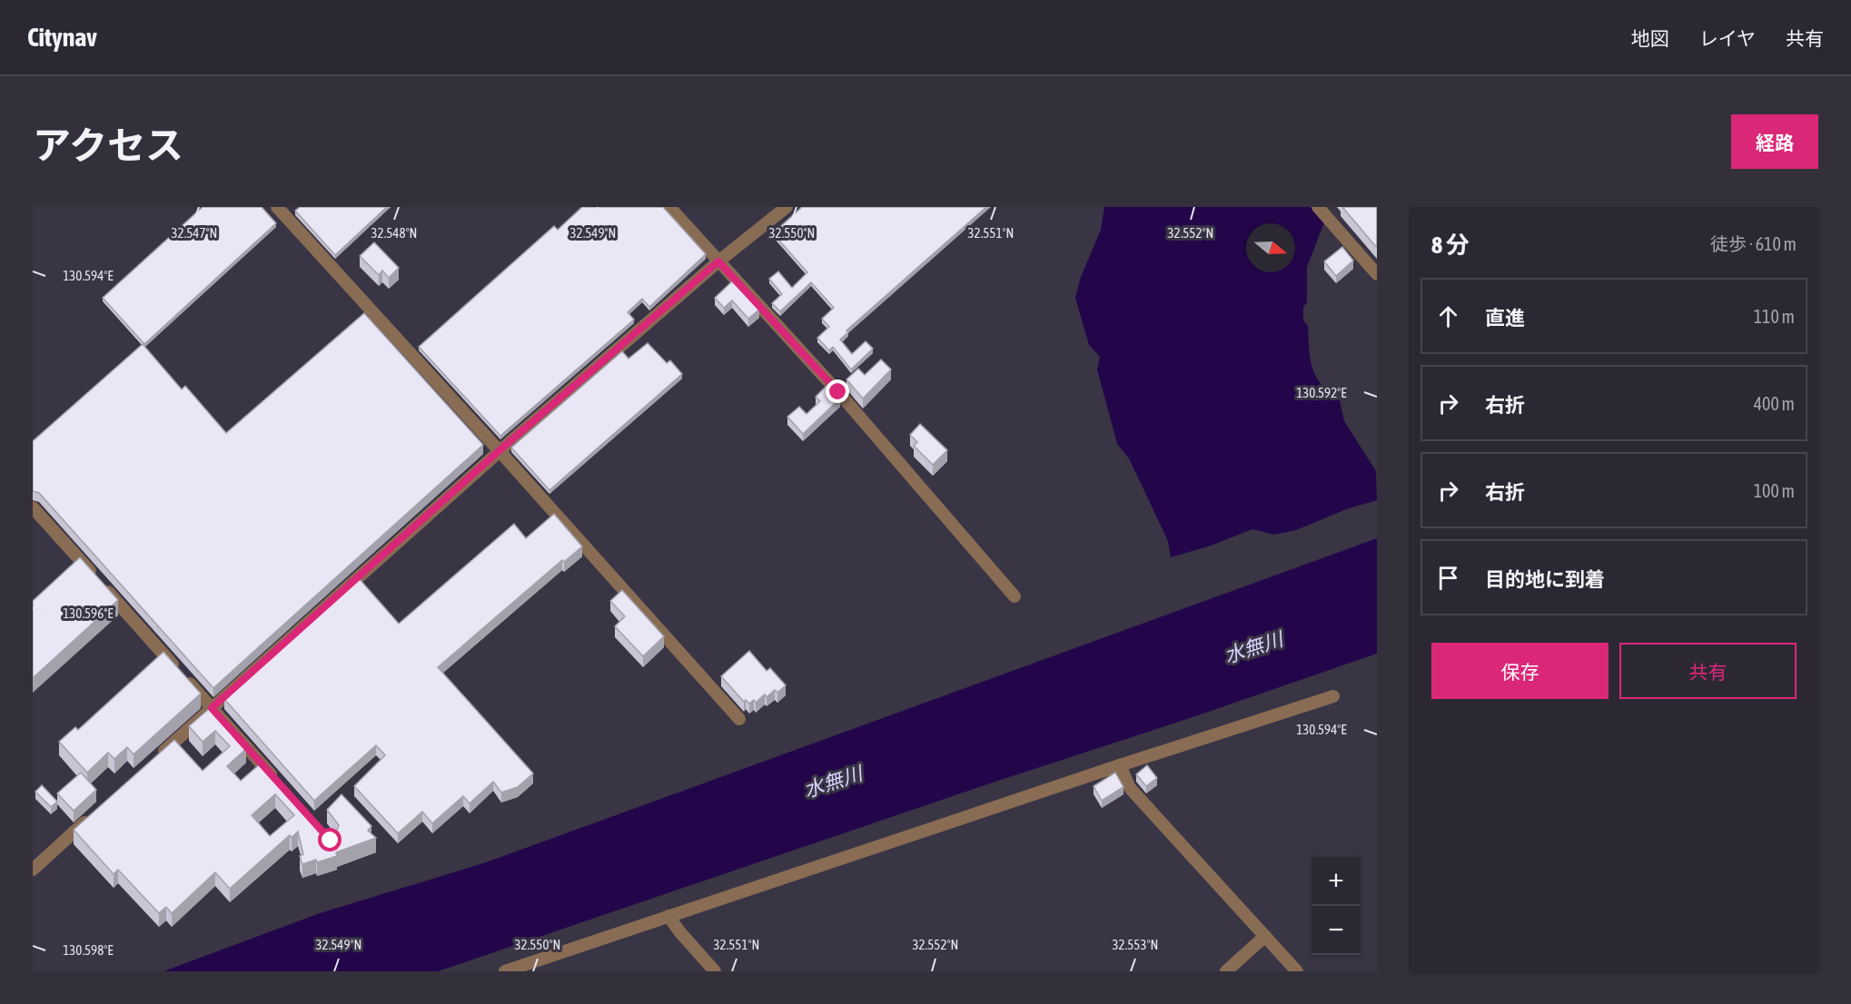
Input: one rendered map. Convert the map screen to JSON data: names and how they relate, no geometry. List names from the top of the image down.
{
  "water": ["水無川"],
  "north": "right",
  "page": {
    "header": "Citynav",
    "nav": ["地図", "レイヤ", "共有"],
    "title": "アクセス",
    "buttons": [
      "経路",
      ["保存", "共有"]
    ],
    "heading": ["8 分", "徒歩 · 610 m"],
    "list": [
      ["直進", "110 m"],
      ["右折", "400 m"],
      ["右折", "100 m"],
      "目的地に到着"
    ],
    "map_buttons": ["+", "−"]
  },
  "coordinates": [
    "32.547°N",
    "32.548°N",
    "32.549°N",
    "32.550°N",
    "32.551°N",
    "32.552°N",
    "130.594°E",
    "130.592°E",
    "130.596°E",
    "32.553°N",
    "130.598°E"
  ]
}
